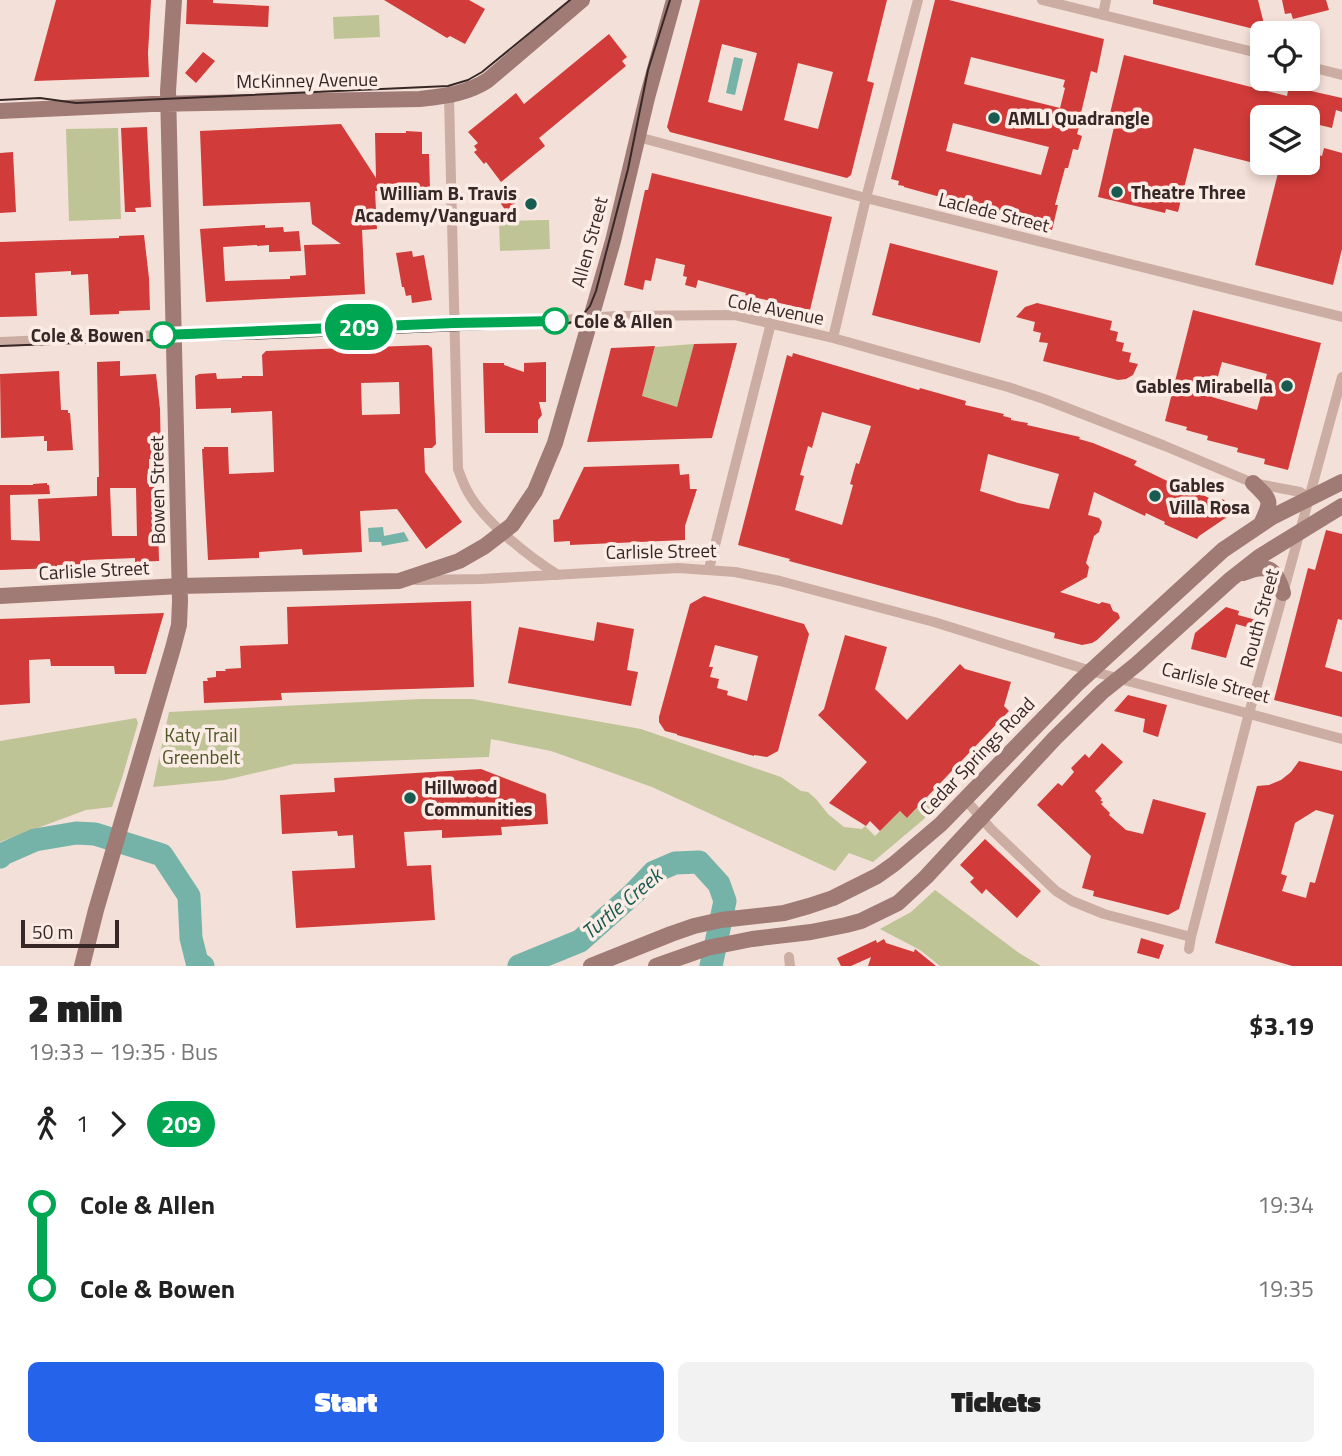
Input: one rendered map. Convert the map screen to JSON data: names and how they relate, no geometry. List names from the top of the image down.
{
  "streets": {
    "street": [
      "McKinney Avenue",
      "Laclede Street",
      "Allen Street",
      "Cole Avenue",
      "Bowen Street",
      "Carlisle Street",
      "Routh Street",
      "Cedar Springs Road"
    ]
  },
  "crossings": [
    ["McKinney Avenue", "Bowen Street"],
    ["Laclede Street", "Allen Street"],
    ["Allen Street", "Cole Avenue"],
    ["Allen Street", "Carlisle Street"],
    ["Cole Avenue", "Bowen Street"],
    ["Cole Avenue", "Routh Street"],
    ["Cole Avenue", "Cedar Springs Road"],
    ["Bowen Street", "Carlisle Street"],
    ["Carlisle Street", "Routh Street"],
    ["Carlisle Street", "Cedar Springs Road"],
    ["Routh Street", "Cedar Springs Road"]
  ],
  "water": ["Turtle Creek"],
  "parks": ["Katy Trail Greenbelt"],
  "places": [
    "AMLI Quadrangle",
    "Theatre Three",
    "William B. Travis Academy/Vanguard",
    "Cole & Allen",
    "Cole & Bowen",
    "Gables Mirabella",
    "Gables Villa Rosa",
    "Hillwood Communities"
  ],
  "lines": ["bus line 209"],
  "scale_bar": "50 m",
  "page": {
    "on_map": "209",
    "scale": "50 m",
    "heading": ["2 min", "19:33 – 19:35 · Bus", "$3.19"],
    "legs": ["1", "209"],
    "list": [
      {
        "name": "Cole & Allen",
        "value": "19:34"
      },
      {
        "name": "Cole & Bowen",
        "value": "19:35"
      }
    ],
    "buttons": ["Start", "Tickets"]
  }
}
